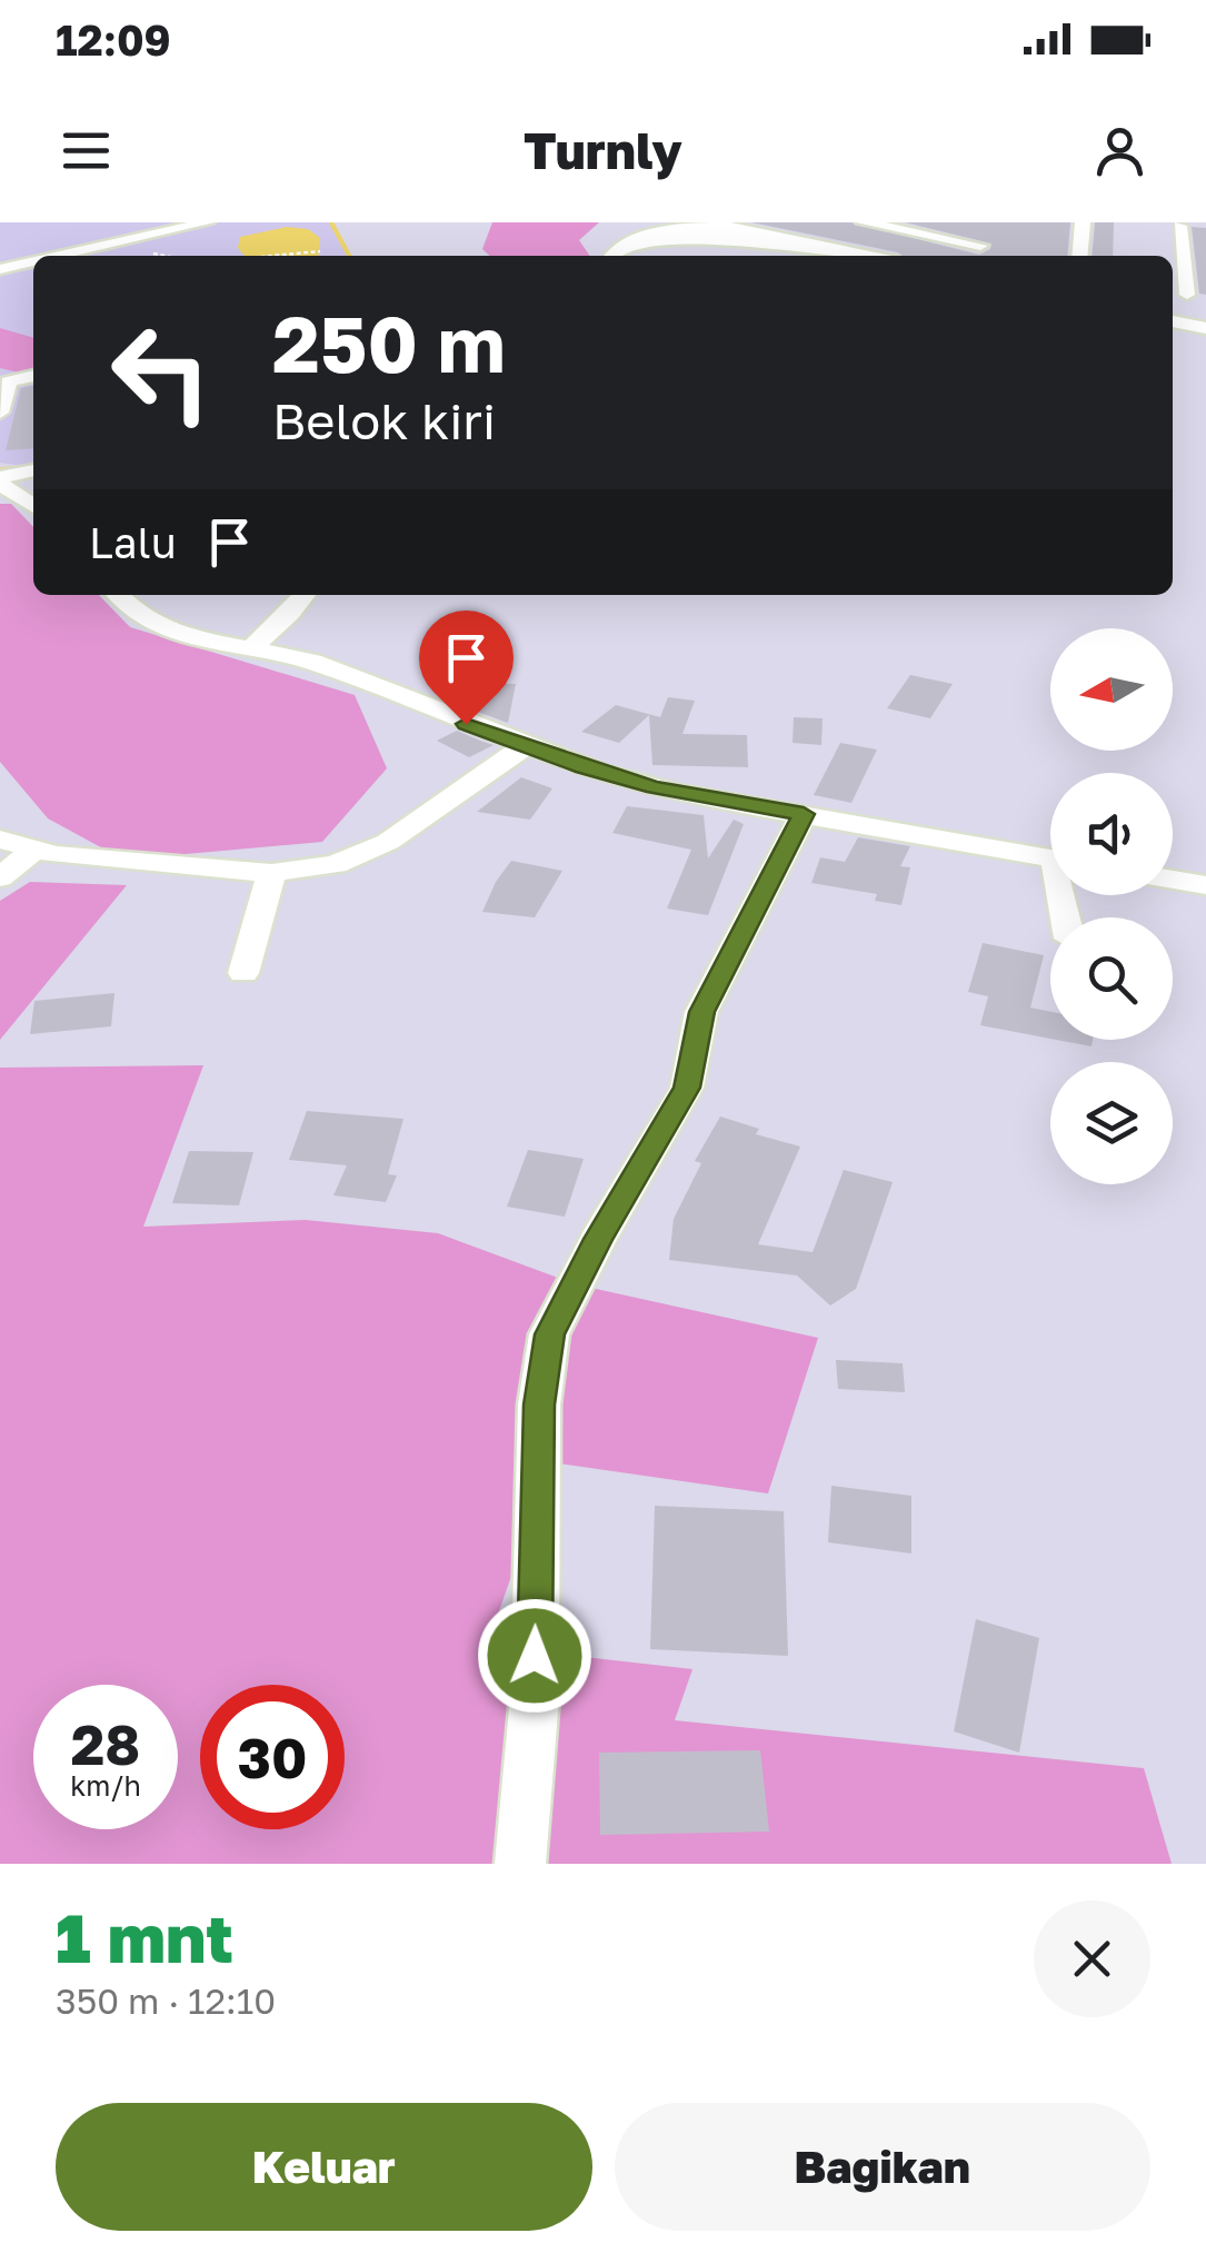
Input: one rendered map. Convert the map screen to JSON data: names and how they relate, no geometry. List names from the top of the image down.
{
  "north": "left",
  "page": {
    "status": "12:09",
    "header": "Turnly",
    "turn": ["250 m", "Belok kiri"],
    "then": "Lalu",
    "speed": "28 km/h",
    "limit": "30",
    "heading": ["1 mnt", "350 m · 12:10"],
    "buttons": ["Keluar", "Bagikan"]
  }
}
